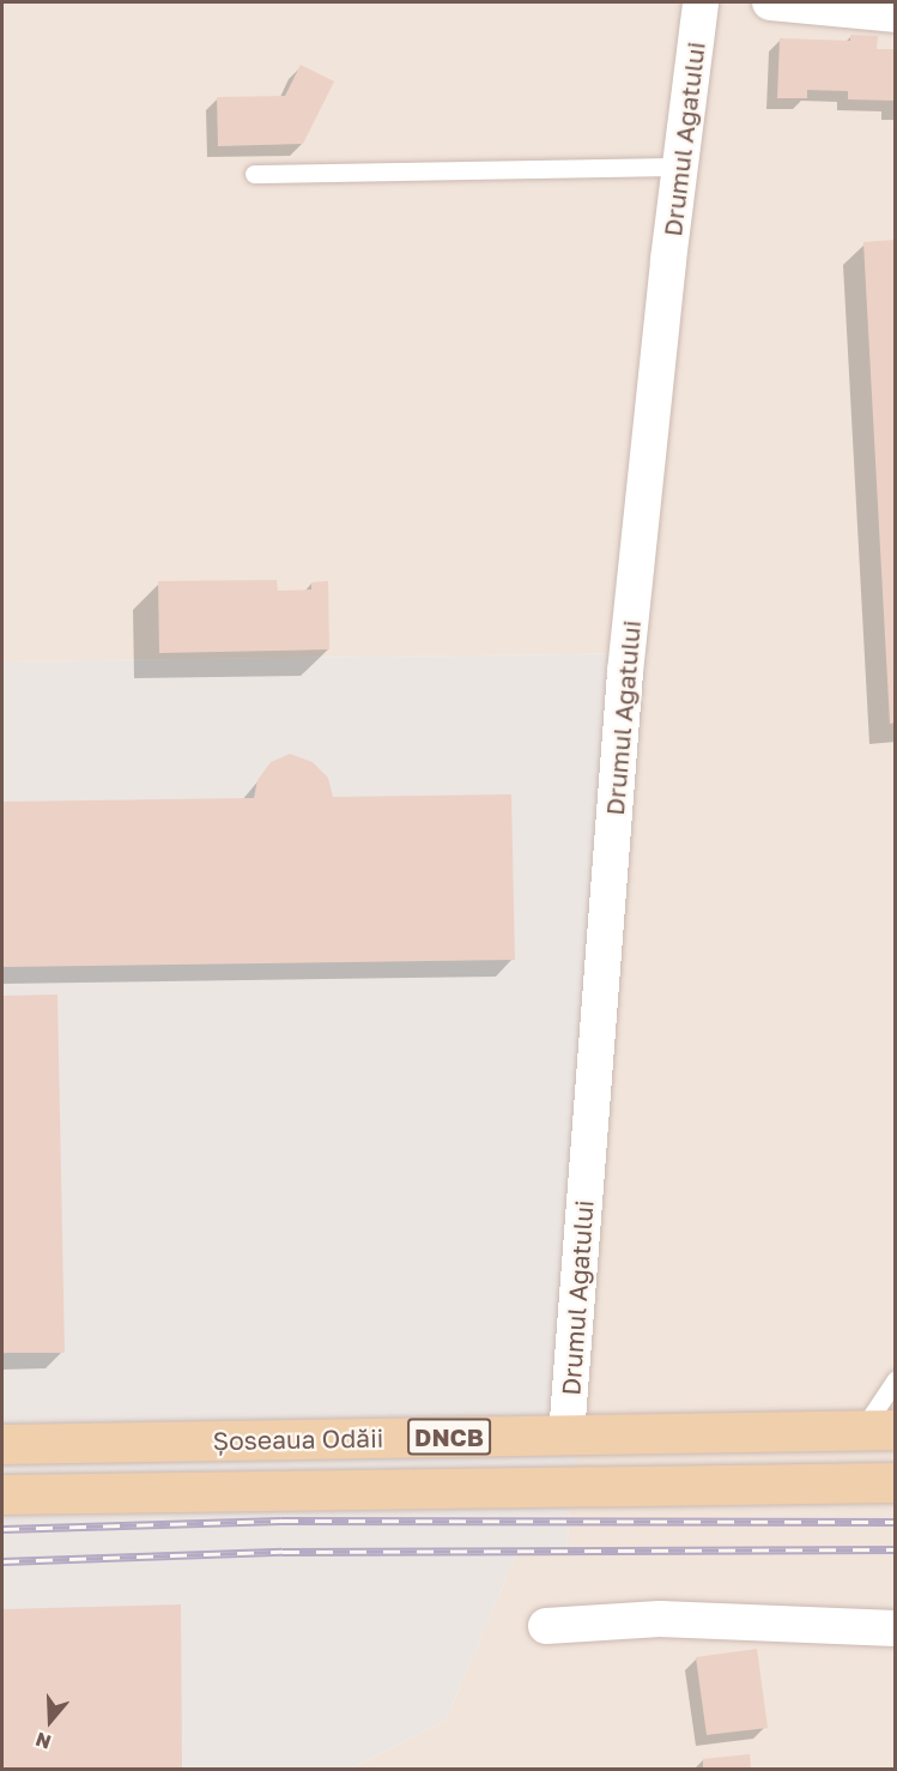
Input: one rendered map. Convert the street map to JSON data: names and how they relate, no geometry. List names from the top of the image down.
{
  "streets": {
    "main road": ["DNCB", "Șoseaua Odăii"],
    "street": ["Drumul Agatului"]
  },
  "crossings": [
    ["Drumul Agatului", "Șoseaua Odăii"]
  ],
  "north": "bottom"
}
